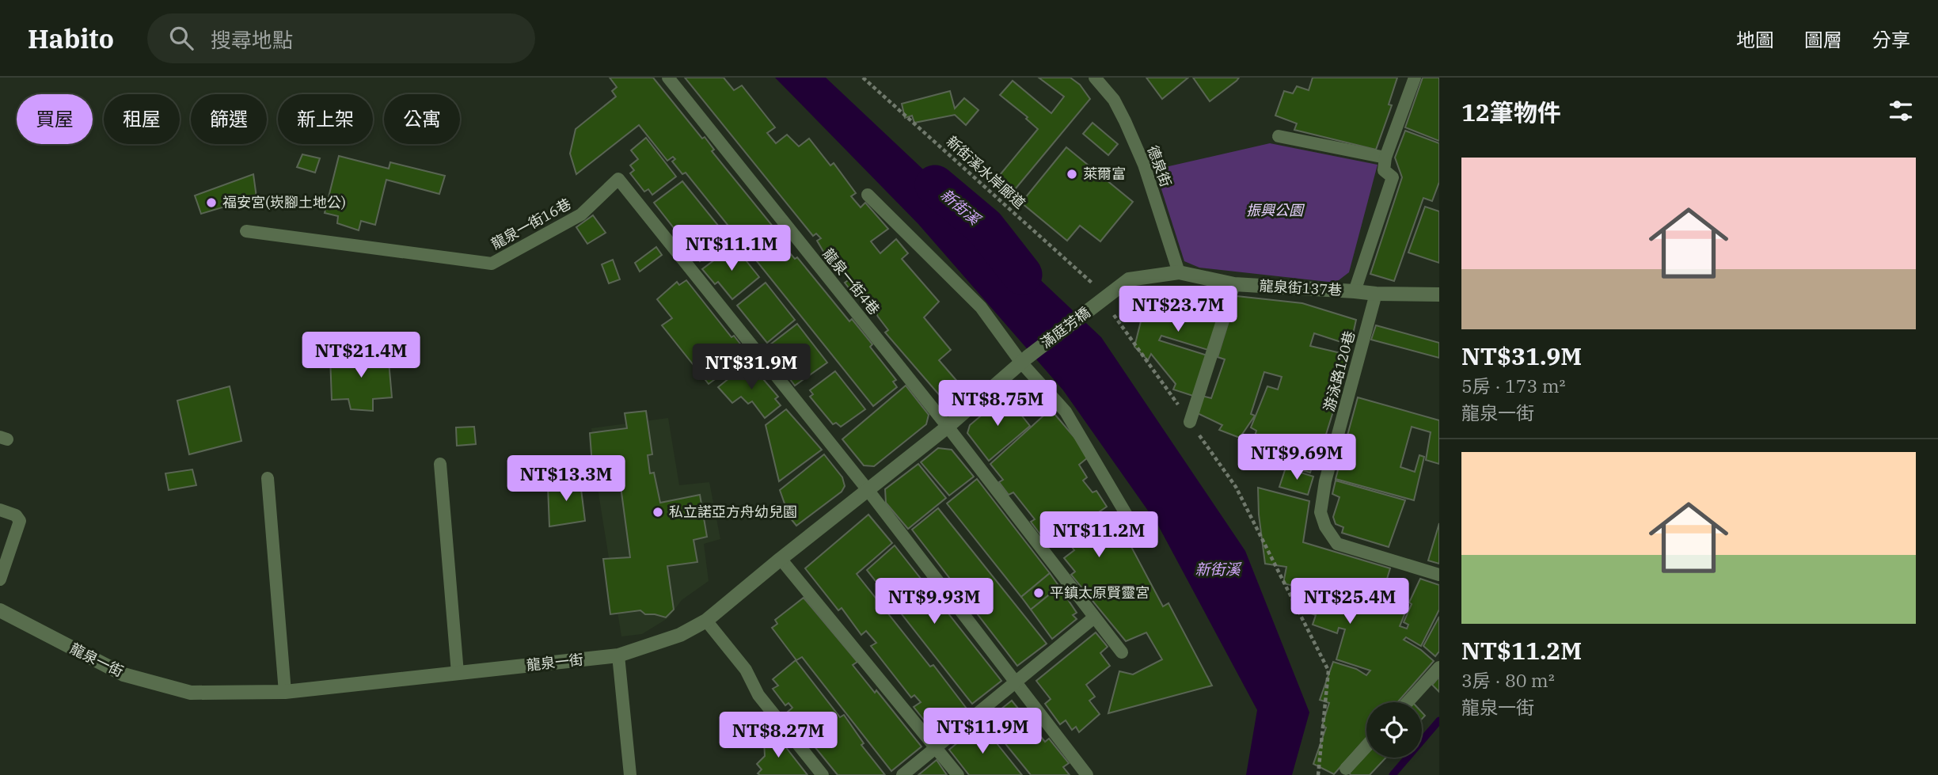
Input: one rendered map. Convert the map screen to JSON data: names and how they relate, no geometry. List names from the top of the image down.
{
  "streets": {
    "street": ["龍泉街137巷", "滿庭芳橋", "龍泉一街"],
    "lane": [
      "德泉街",
      "龍泉一街16巷",
      "龍泉一街4巷",
      "游泳路120巷"
    ],
    "path": ["新街溪水岸廊道"]
  },
  "crossings": [
    ["德泉街", "龍泉街137巷"],
    ["龍泉一街16巷", "龍泉一街"],
    ["龍泉一街4巷", "龍泉一街"],
    ["龍泉街137巷", "滿庭芳橋"],
    ["龍泉街137巷", "游泳路120巷"],
    ["滿庭芳橋", "龍泉一街"]
  ],
  "water": ["新街溪"],
  "parks": ["振興公園"],
  "places": [
    "萊爾富",
    "福安宮(崁腳土地公)",
    "私立諾亞方舟幼兒園",
    "平鎮太原賢靈宮"
  ],
  "page": {
    "header": "Habito",
    "search": "搜尋地點",
    "nav": ["地圖", "圖層", "分享"],
    "heading": "12筆物件",
    "chip": [
      "買屋",
      "租屋",
      "篩選",
      "新上架",
      "公寓"
    ],
    "list": [
      {
        "name": "NT$31.9M",
        "note": "5房 · 173 m² · 龍泉一街"
      },
      {
        "name": "NT$11.2M",
        "note": "3房 · 80 m² · 龍泉一街"
      }
    ],
    "price": [
      "NT$11.1M",
      "NT$23.7M",
      "NT$21.4M",
      "NT$31.9M",
      "NT$8.75M",
      "NT$9.69M",
      "NT$13.3M",
      "NT$11.2M",
      "NT$9.93M",
      "NT$25.4M",
      "NT$11.9M",
      "NT$8.27M"
    ]
  }
}
